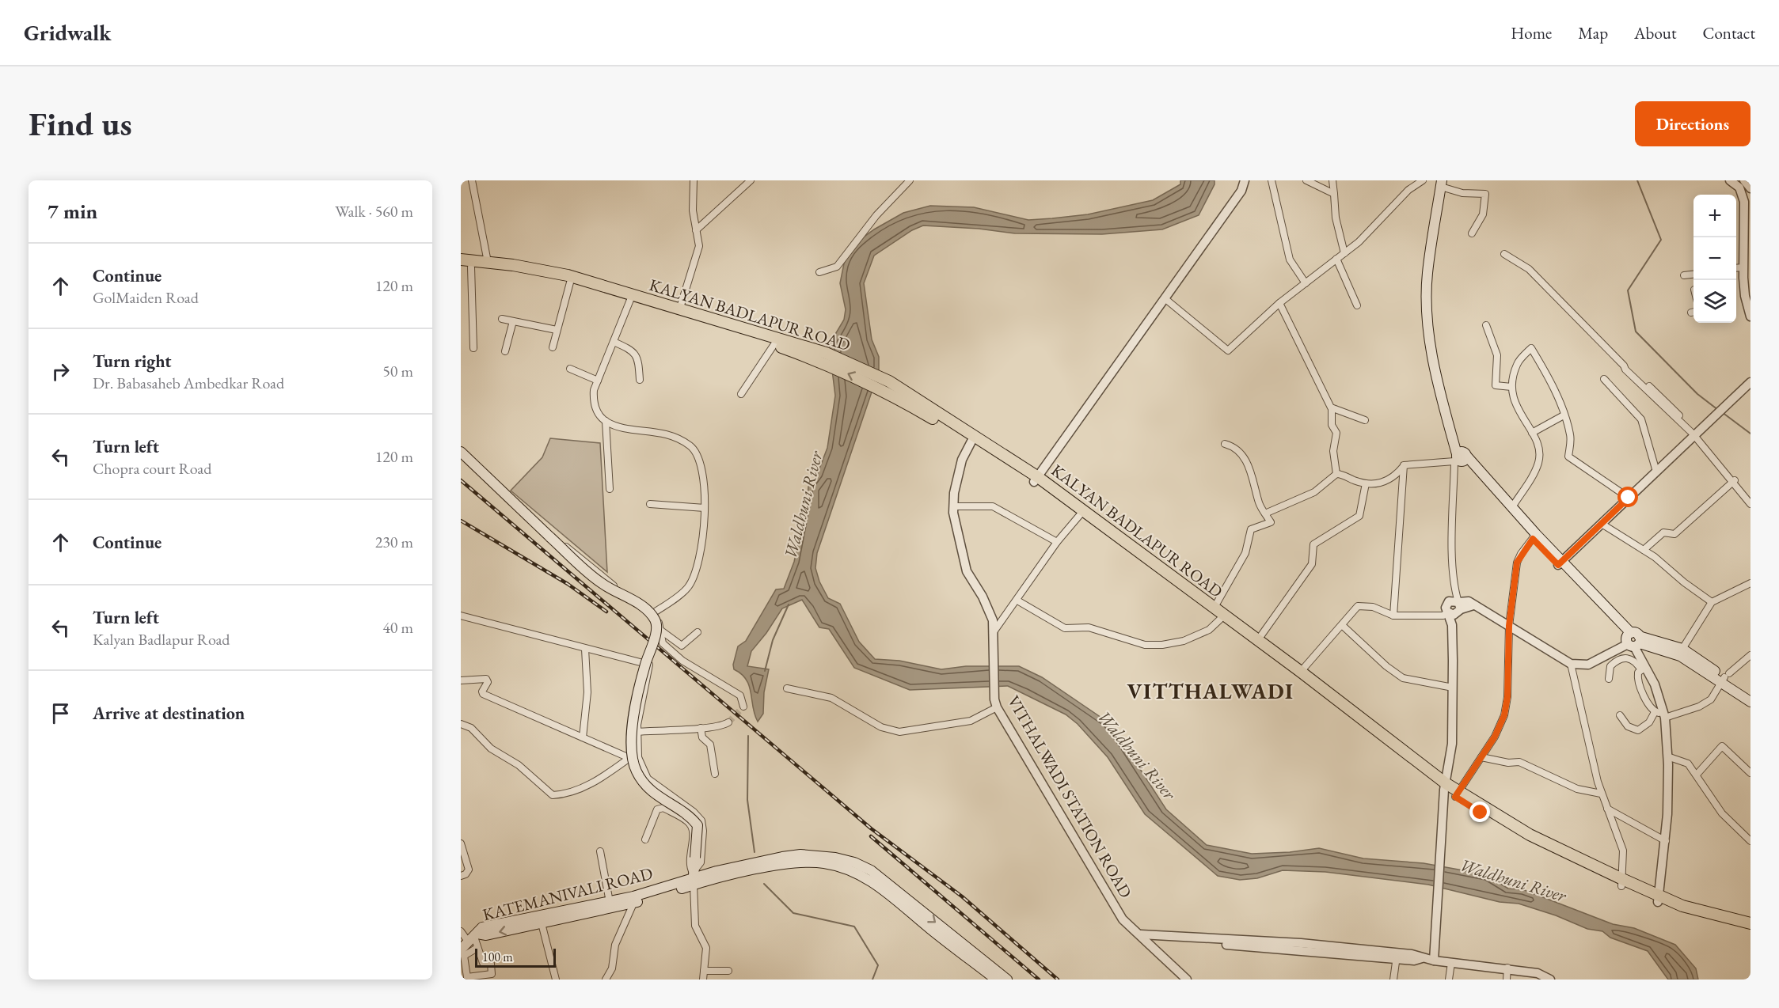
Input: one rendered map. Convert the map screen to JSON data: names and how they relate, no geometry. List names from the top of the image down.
{
  "streets": {
    "main road": ["KALYAN BADLAPUR ROAD", "KATEMANIVALI ROAD"],
    "street": ["VITHALWADI STATION ROAD"]
  },
  "crossings": [
    ["KALYAN BADLAPUR ROAD", "VITHALWADI STATION ROAD"]
  ],
  "districts": ["VITTHALWADI"],
  "water": ["Waldhuni River"],
  "scale_bar": "100 m",
  "page": {
    "header": "Gridwalk",
    "nav": [
      "Home",
      "Map",
      "About",
      "Contact"
    ],
    "buttons": "Directions",
    "title": "Find us",
    "heading": ["7 min", "Walk · 560 m"],
    "map_buttons": ["+", "−"],
    "list": [
      ["Continue", "GolMaiden Road", "120 m"],
      ["Turn right", "Dr. Babasaheb Ambedkar Road", "50 m"],
      ["Turn left", "Chopra court Road", "120 m"],
      ["Continue", "230 m"],
      ["Turn left", "Kalyan Badlapur Road", "40 m"],
      "Arrive at destination"
    ],
    "scale": "100 m"
  }
}
